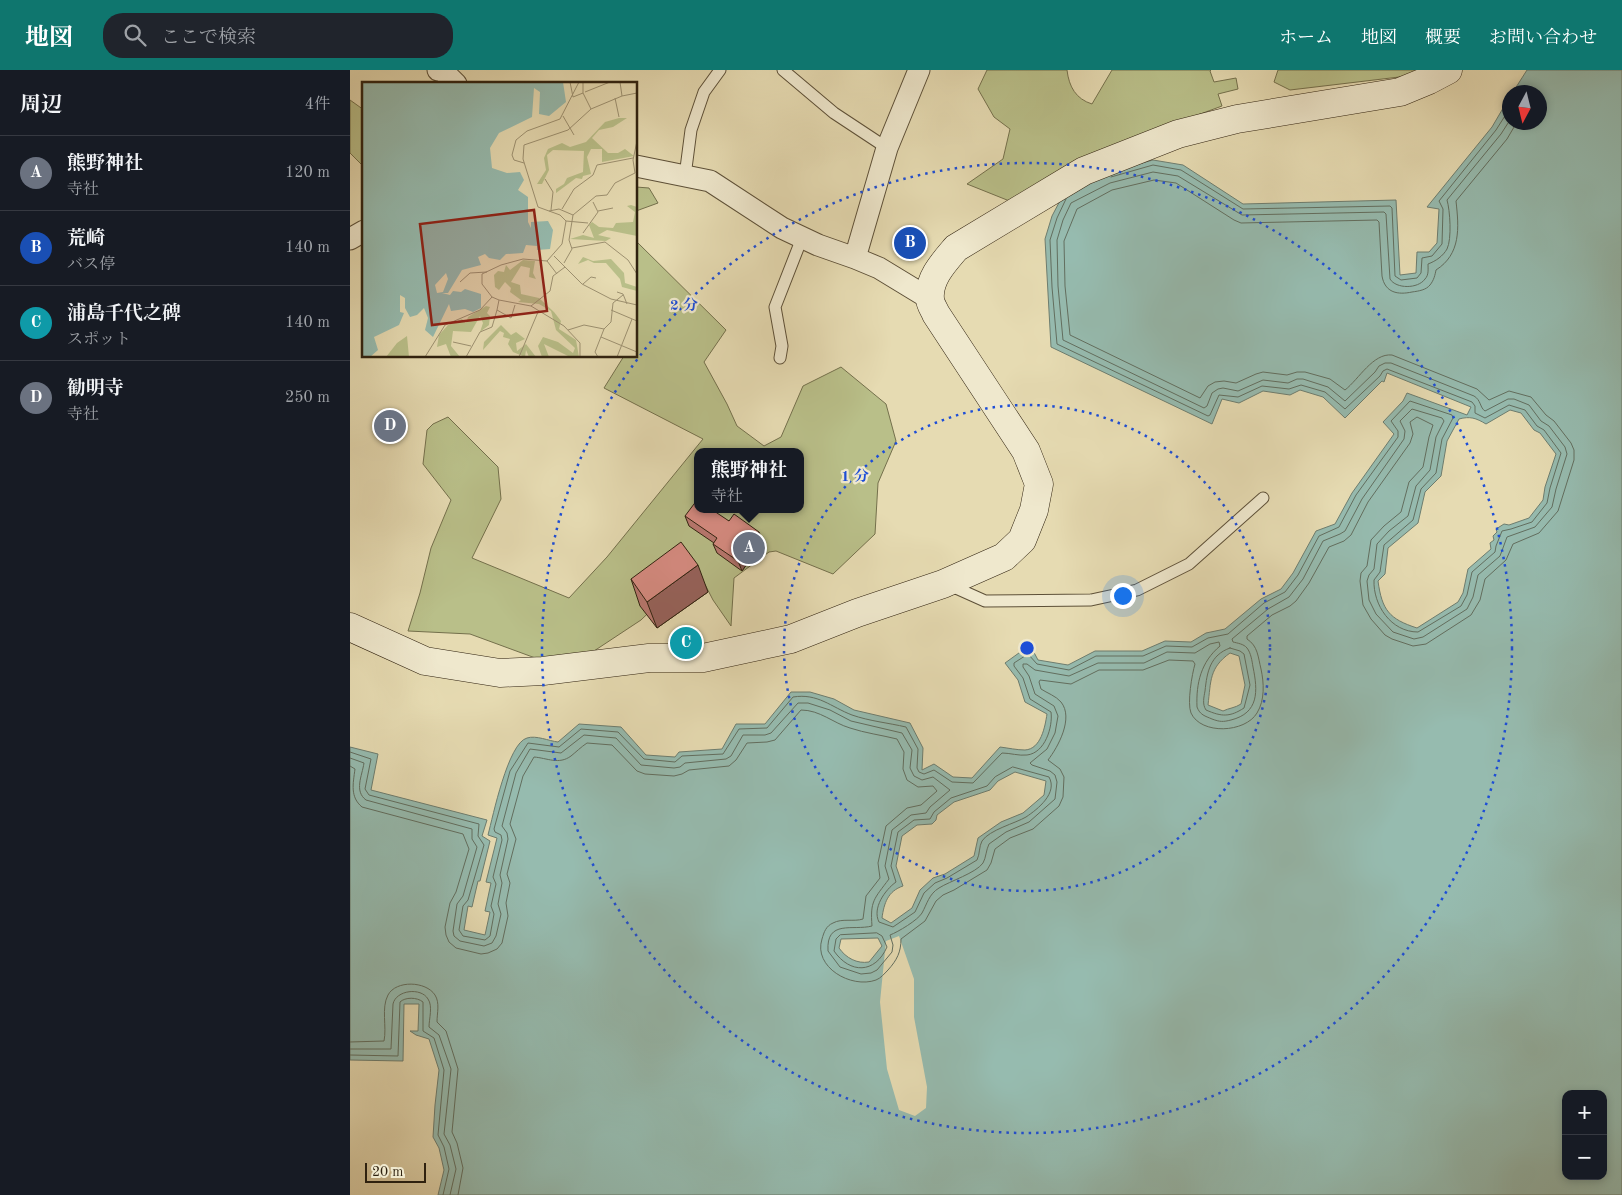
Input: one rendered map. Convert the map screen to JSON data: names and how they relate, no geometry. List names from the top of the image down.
{
  "scale_bar": "20 m",
  "north": "bottom",
  "page": {
    "header": "地図",
    "search": "ここで検索",
    "nav": [
      "ホーム",
      "地図",
      "概要",
      "お問い合わせ"
    ],
    "heading": ["周辺", "4件"],
    "list": [
      {
        "mark": "A",
        "name": "熊野神社",
        "note": "寺社",
        "value": "120 m"
      },
      {
        "mark": "B",
        "name": "荒崎",
        "note": "バス停",
        "value": "140 m"
      },
      {
        "mark": "C",
        "name": "浦島千代之碑",
        "note": "スポット",
        "value": "140 m"
      },
      {
        "mark": "D",
        "name": "勧明寺",
        "note": "寺社",
        "value": "250 m"
      }
    ],
    "pins": [
      "B",
      "D",
      "A",
      "C"
    ],
    "popup": ["熊野神社", "寺社"],
    "map_buttons": ["+", "−"],
    "scale": "20 m"
  },
  "rings": ["2 分", "1 分"]
}
